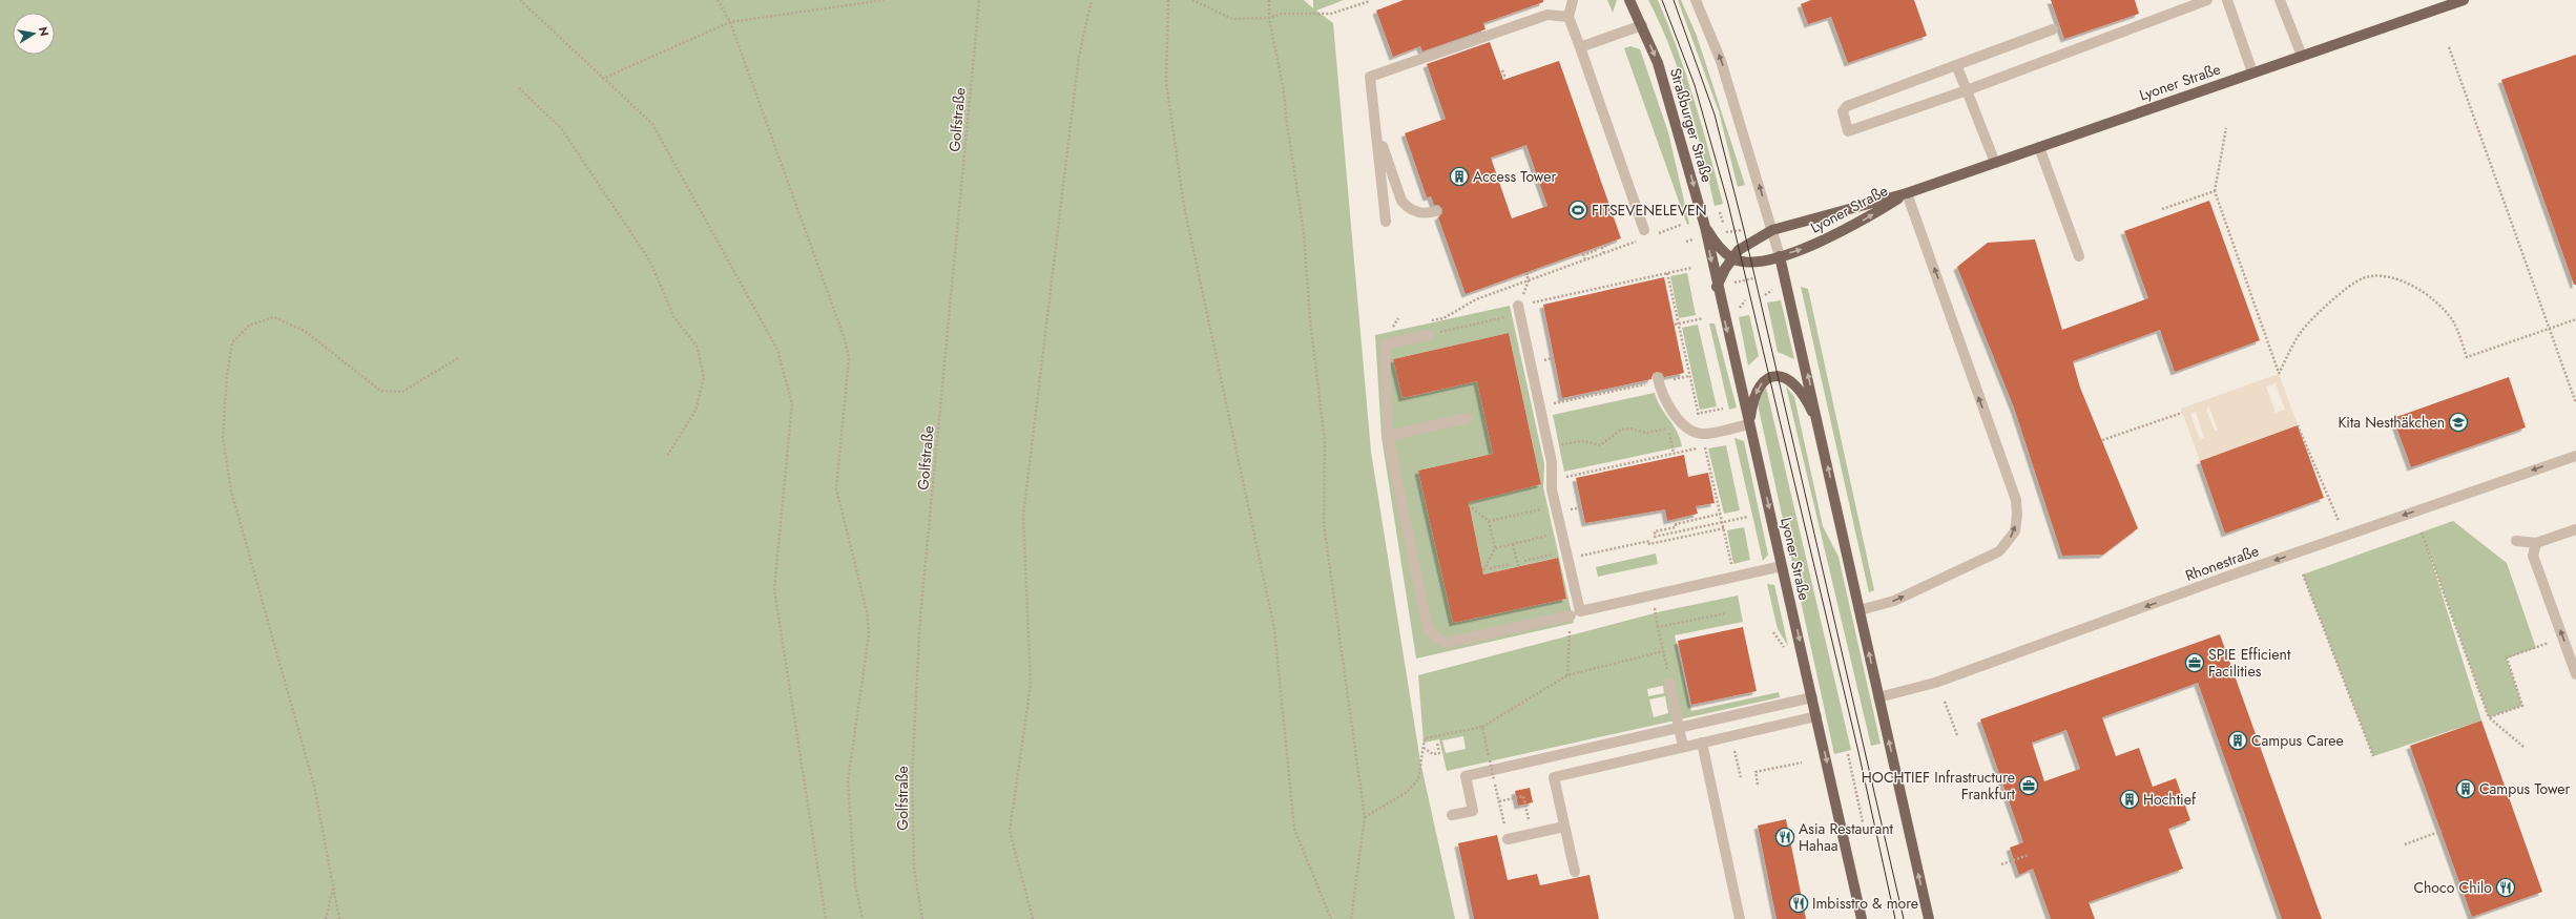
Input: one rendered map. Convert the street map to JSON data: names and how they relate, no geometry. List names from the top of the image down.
{
  "streets": {
    "main road": ["Lyoner Straße", "Straßburger Straße"],
    "street": ["Rhonestraße"],
    "path": ["Golfstraße"]
  },
  "crossings": [
    ["Lyoner Straße", "Straßburger Straße"]
  ],
  "one_way": ["Straßburger Straße", "Rhonestraße"],
  "places": {
    "building": [
      "Access Tower",
      "Campus Caree",
      "Campus Tower",
      "Hochtief"
    ],
    "sports": ["FITSEVENELEVEN"],
    "school or university": ["Kita Nesthäkchen"],
    "office": ["SPIE Efficient Facilities", "HOCHTIEF Infrastructure Frankfurt"],
    "restaurant": ["Asia Restaurant Hahaa", "Choco Chilo", "Imbisstro & more"]
  },
  "north": "right"
}
